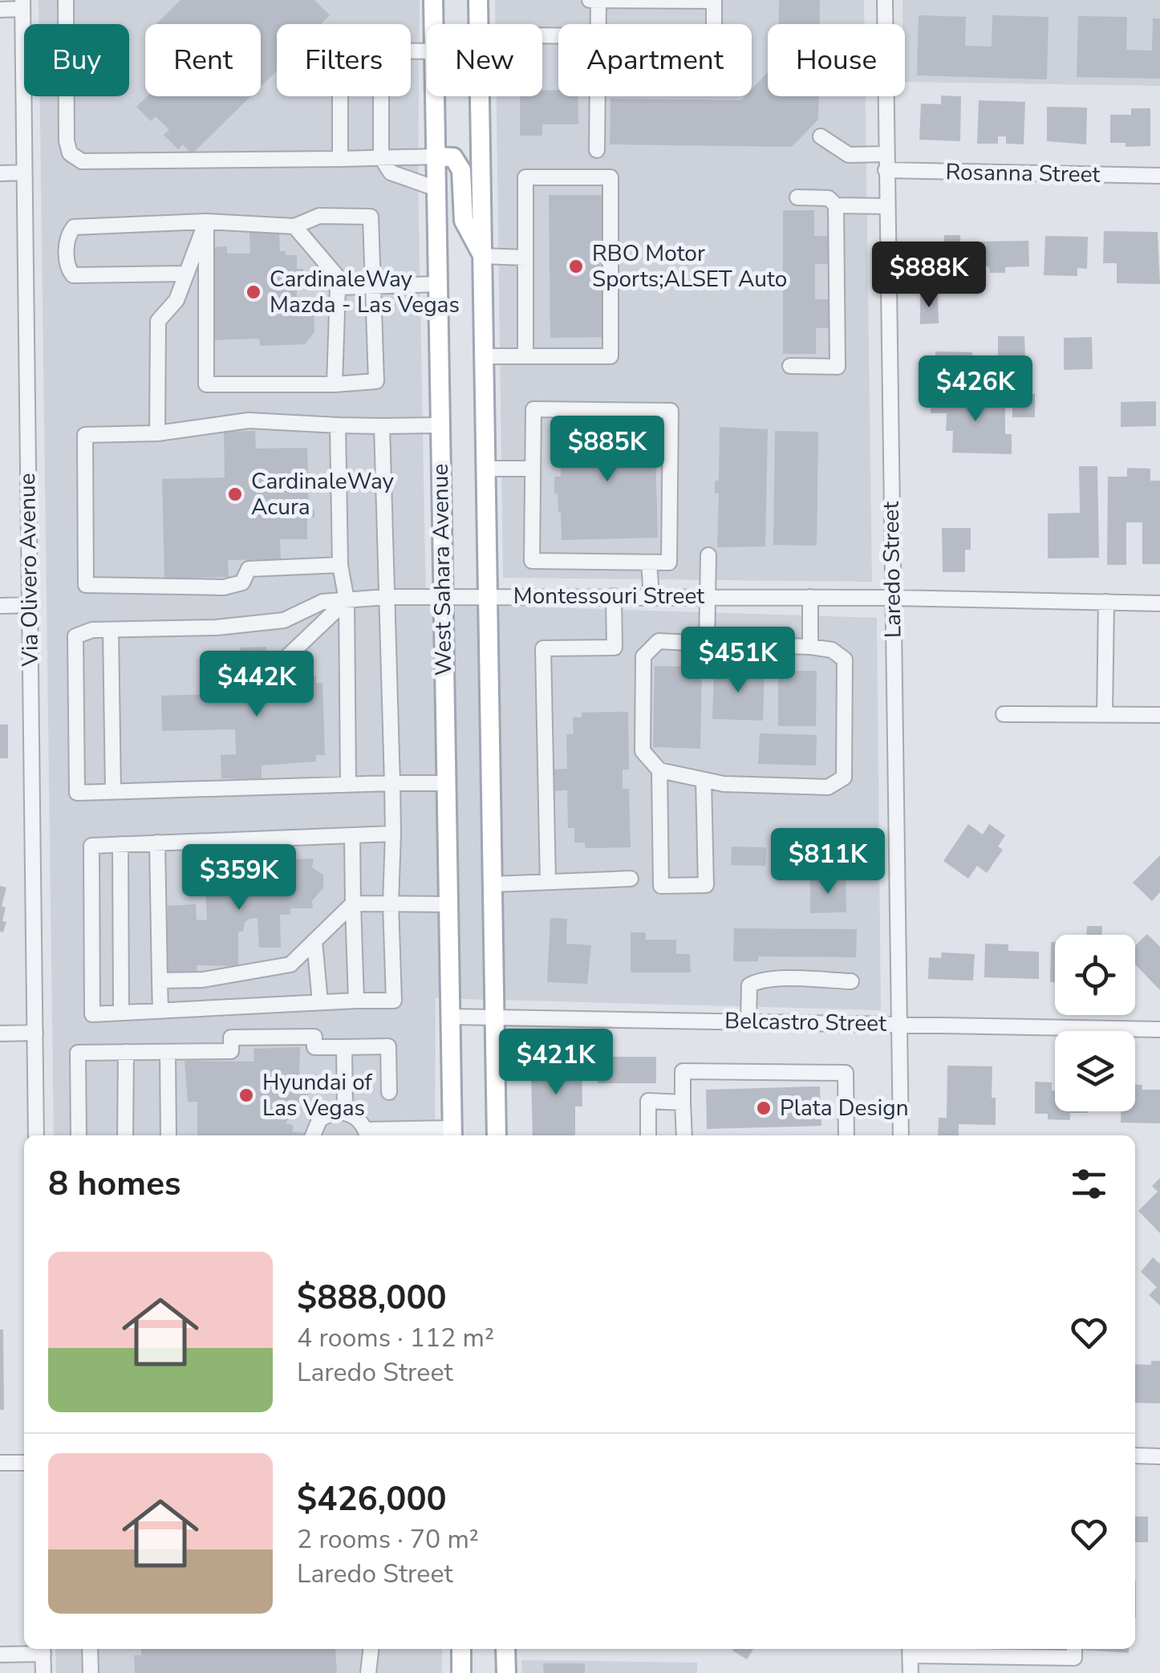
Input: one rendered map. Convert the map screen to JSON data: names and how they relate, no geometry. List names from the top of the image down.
{
  "streets": {
    "main road": ["West Sahara Avenue"],
    "street": [
      "Rosanna Street",
      "Via Olivero Avenue",
      "Laredo Street",
      "Montessouri Street",
      "Belcastro Street"
    ]
  },
  "crossings": [
    ["Rosanna Street", "Laredo Street"],
    ["West Sahara Avenue", "Montessouri Street"],
    ["West Sahara Avenue", "Belcastro Street"],
    ["Laredo Street", "Montessouri Street"],
    ["Laredo Street", "Belcastro Street"]
  ],
  "places": [
    "RBO Motor Sports;ALSET Auto",
    "CardinaleWay Mazda - Las Vegas",
    "CardinaleWay Acura",
    "Hyundai of Las Vegas",
    "Plata Design"
  ],
  "page": {
    "chip": [
      "Buy",
      "Rent",
      "Filters",
      "New",
      "Apartment",
      "House"
    ],
    "price": [
      "$888K",
      "$426K",
      "$885K",
      "$451K",
      "$442K",
      "$811K",
      "$359K",
      "$421K"
    ],
    "heading": "8 homes",
    "list": [
      {
        "name": "$888,000",
        "note": "4 rooms · 112 m² · Laredo Street"
      },
      {
        "name": "$426,000",
        "note": "2 rooms · 70 m² · Laredo Street"
      }
    ]
  }
}
